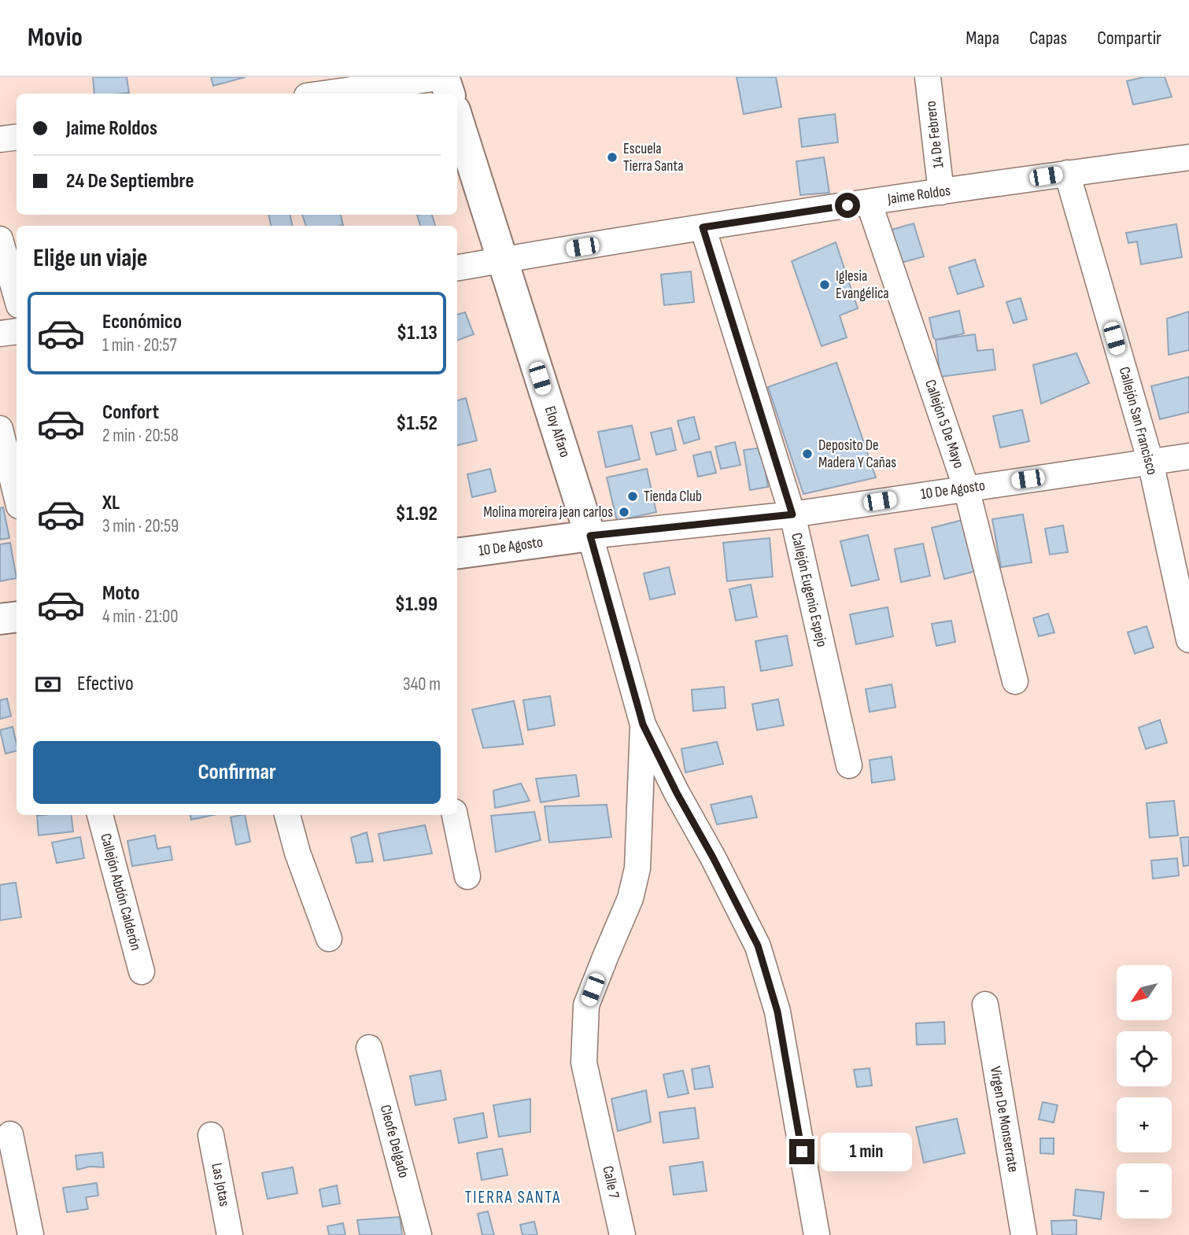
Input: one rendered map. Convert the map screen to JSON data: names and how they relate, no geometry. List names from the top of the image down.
{
  "streets": {
    "street": [
      "14 De Febrero",
      "Jaime Roldos",
      "Callejón San Francisco",
      "Callejón 5 De Mayo",
      "Eloy Alfaro",
      "10 De Agosto",
      "Callejón Eugenio Espejo",
      "Callejón Abdón Calderón",
      "Virgen De Monserrate",
      "Cleofe Delgado",
      "Calle 7",
      "Las Jotas"
    ]
  },
  "crossings": [
    ["14 De Febrero", "Jaime Roldos"],
    ["Jaime Roldos", "Callejón San Francisco"],
    ["Jaime Roldos", "Callejón 5 De Mayo"],
    ["Jaime Roldos", "Eloy Alfaro"],
    ["Jaime Roldos", "Callejón Eugenio Espejo"],
    ["Callejón San Francisco", "10 De Agosto"],
    ["Callejón 5 De Mayo", "10 De Agosto"],
    ["Eloy Alfaro", "10 De Agosto"],
    ["Eloy Alfaro", "Calle 7"],
    ["10 De Agosto", "Callejón Eugenio Espejo"]
  ],
  "districts": ["TIERRA SANTA"],
  "places": [
    "Escuela Tierra Santa",
    "Iglesia Evangélica",
    "Deposito De Madera Y Cañas",
    "Tienda Club",
    "Molina moreira jean carlos"
  ],
  "north": "bottom left",
  "page": {
    "header": "Movio",
    "nav": ["Mapa", "Capas", "Compartir"],
    "banner": ["Jaime Roldos", "24 De Septiembre"],
    "heading": "Elige un viaje",
    "list": [
      {
        "name": "Económico",
        "note": "1 min · 20:57",
        "value": "$1.13"
      },
      {
        "name": "Confort",
        "note": "2 min · 20:58",
        "value": "$1.52"
      },
      {
        "name": "XL",
        "note": "3 min · 20:59",
        "value": "$1.92"
      },
      {
        "name": "Moto",
        "note": "4 min · 21:00",
        "value": "$1.99"
      }
    ],
    "pay": ["Efectivo", "340 m"],
    "buttons": "Confirmar",
    "map_buttons": ["+", "−"],
    "bubble": "1 min"
  }
}
